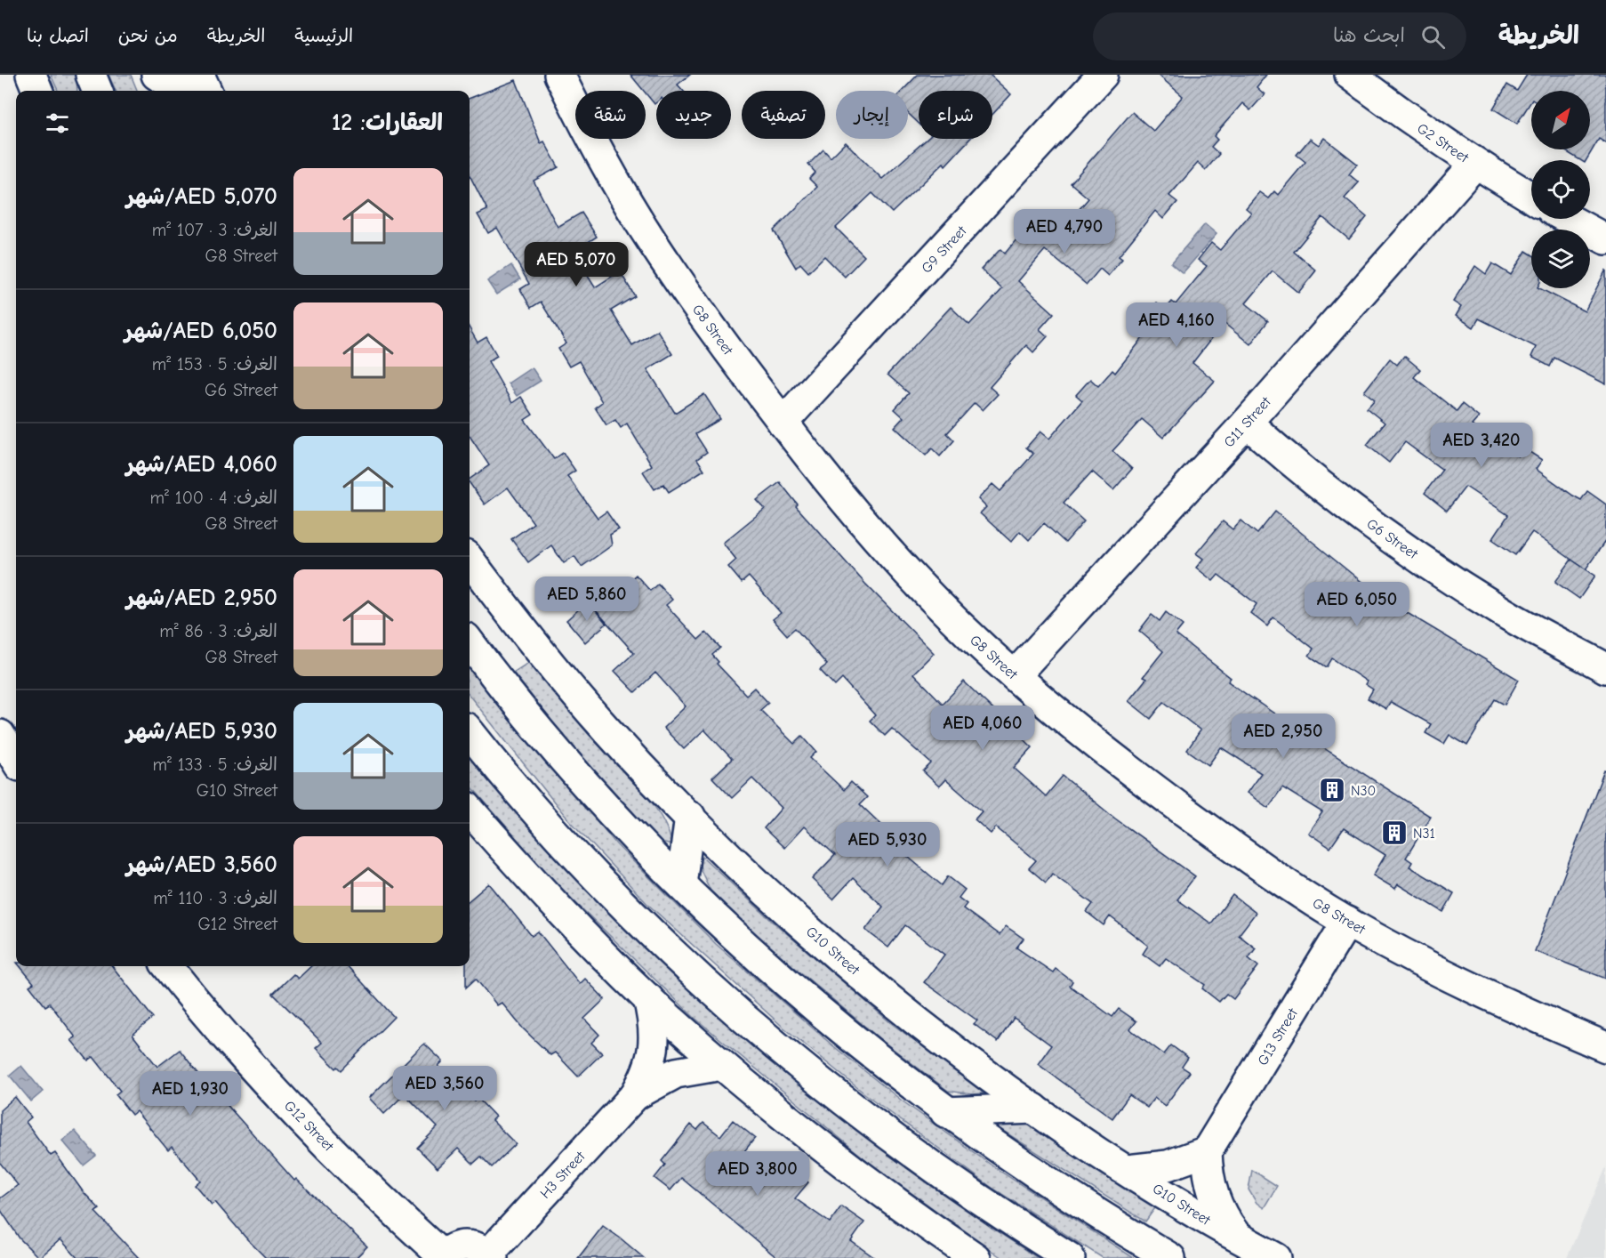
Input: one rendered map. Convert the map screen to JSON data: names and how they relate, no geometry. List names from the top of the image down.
{
  "streets": {
    "street": [
      "G2 Street",
      "G9 Street",
      "G8 Street",
      "G11 Street",
      "G6 Street",
      "G10 Street",
      "G13 Street",
      "G12 Street",
      "H3 Street"
    ]
  },
  "crossings": [
    ["G2 Street", "G11 Street"],
    ["G9 Street", "G8 Street"],
    ["G8 Street", "G11 Street"],
    ["G8 Street", "G13 Street"],
    ["G11 Street", "G6 Street"]
  ],
  "places": {
    "building": ["N30", "N31"]
  },
  "north": "top right",
  "page": {
    "header": "الخريطة",
    "search": "ابحث هنا",
    "nav": [
      "الرئيسية",
      "الخريطة",
      "من نحن",
      "اتصل بنا"
    ],
    "chip": [
      "شراء",
      "إيجار",
      "تصفية",
      "جديد",
      "شقة"
    ],
    "heading": "العقارات: 12",
    "list": [
      {
        "name": "AED 5,070/شهر",
        "note": "الغرف: 3 · 107 m² · G8 Street"
      },
      {
        "name": "AED 6,050/شهر",
        "note": "الغرف: 5 · 153 m² · G6 Street"
      },
      {
        "name": "AED 4,060/شهر",
        "note": "الغرف: 4 · 100 m² · G8 Street"
      },
      {
        "name": "AED 2,950/شهر",
        "note": "الغرف: 3 · 86 m² · G8 Street"
      },
      {
        "name": "AED 5,930/شهر",
        "note": "الغرف: 5 · 133 m² · G10 Street"
      },
      {
        "name": "AED 3,560/شهر",
        "note": "الغرف: 3 · 110 m² · G12 Street"
      }
    ],
    "price": [
      "AED 4,790",
      "AED 5,070",
      "AED 4,160",
      "AED 3,420",
      "AED 5,860",
      "AED 6,050",
      "AED 4,060",
      "AED 2,950",
      "AED 5,930",
      "AED 3,560",
      "AED 1,930",
      "AED 3,800"
    ]
  }
}
